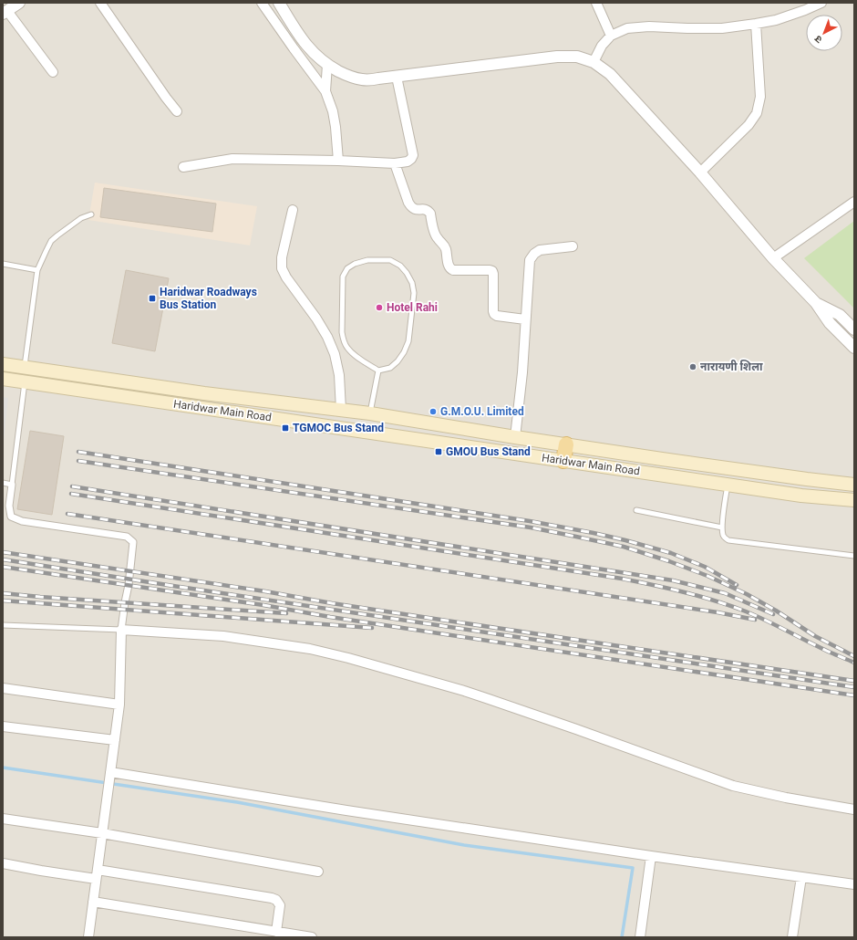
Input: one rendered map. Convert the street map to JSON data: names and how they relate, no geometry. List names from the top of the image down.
{
  "streets": {
    "main road": ["Haridwar Main Road"]
  },
  "places": {
    "transit": ["Haridwar Roadways Bus Station", "TGMOC Bus Stand", "GMOU Bus Stand"],
    "other": ["Hotel Rahi", "नारायणी शिला", "G.M.O.U. Limited"]
  },
  "north": "bottom left"
}
